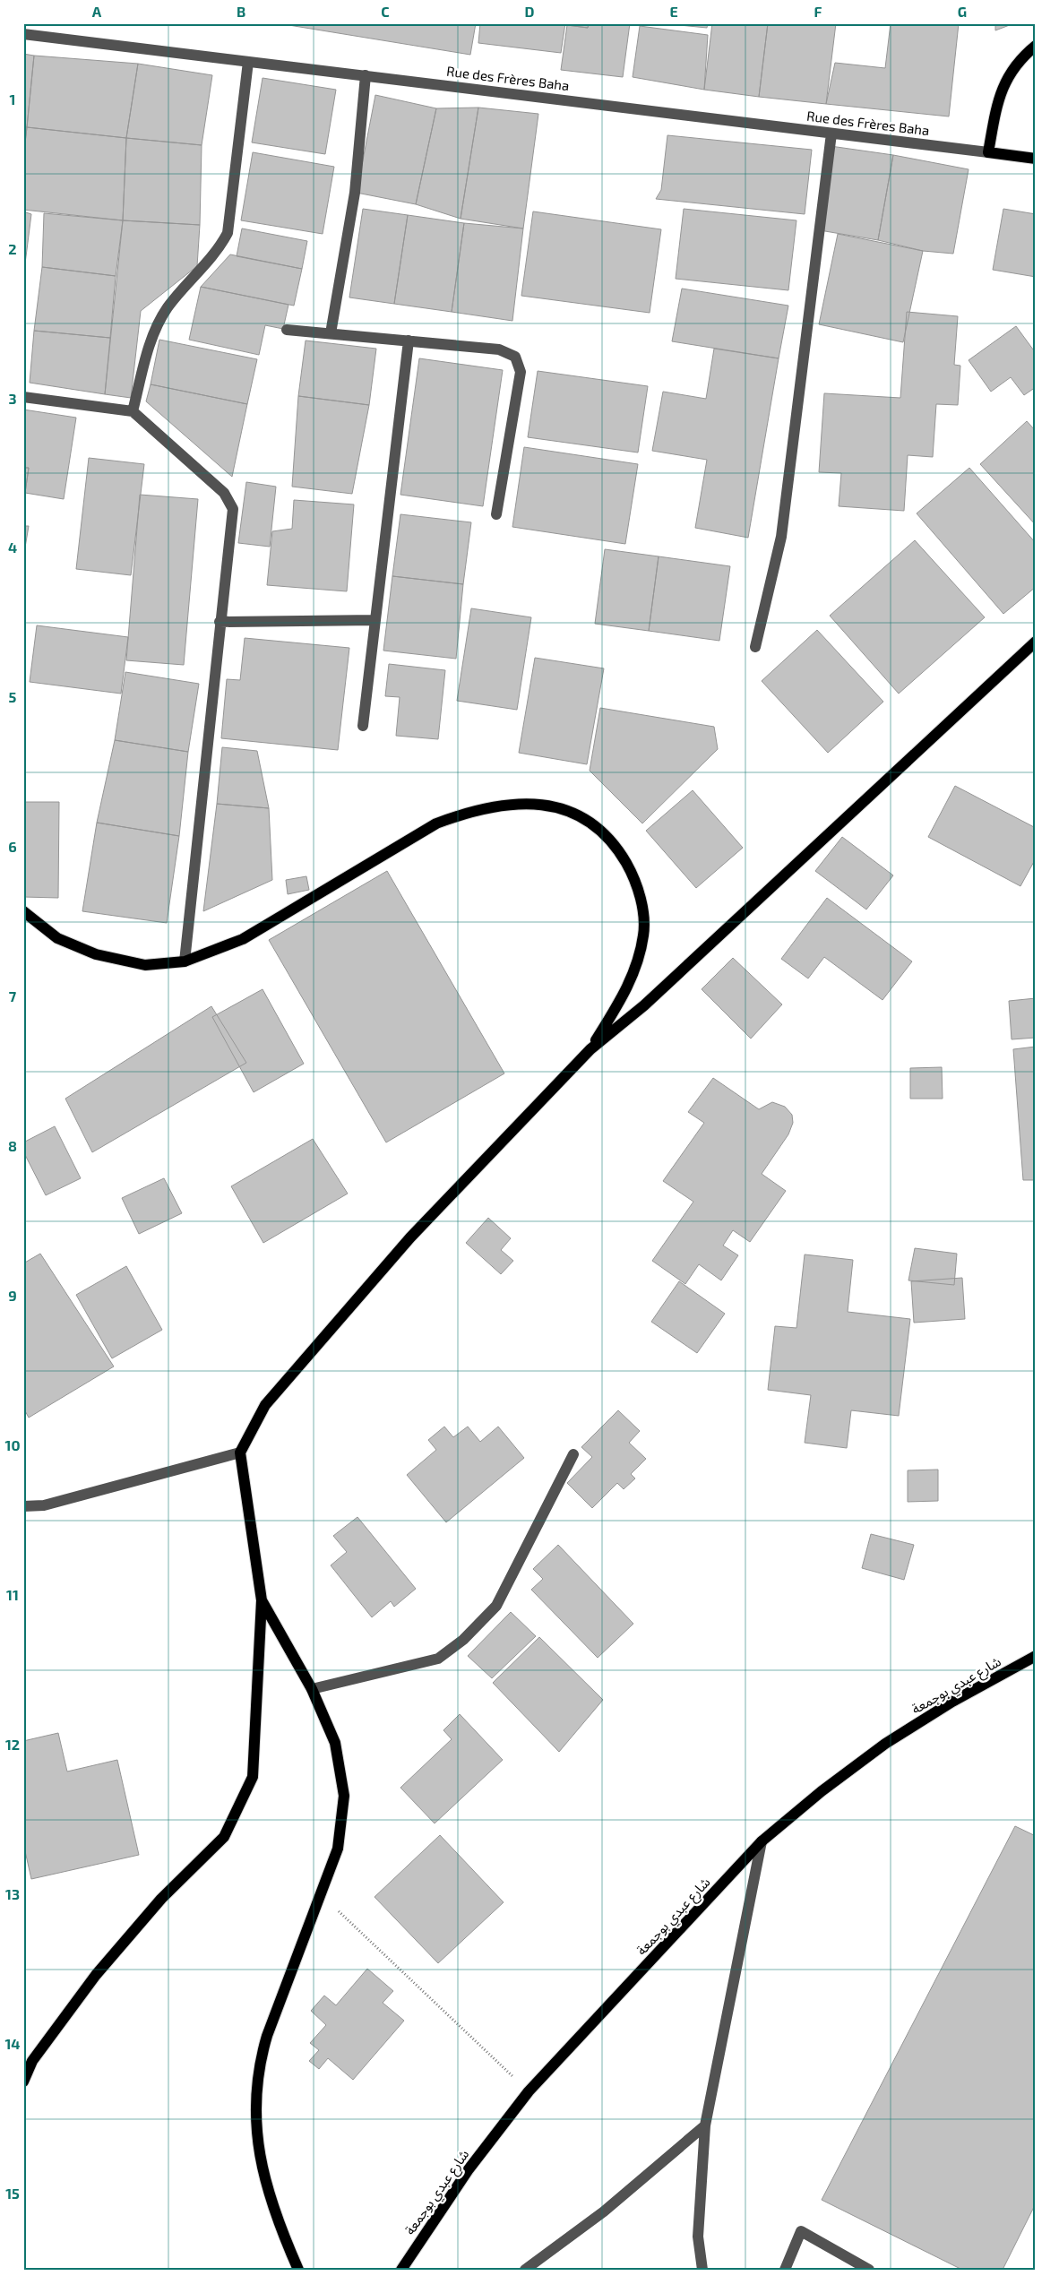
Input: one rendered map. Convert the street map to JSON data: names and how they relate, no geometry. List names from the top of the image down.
{
  "streets": {
    "main road": ["شارع عبدي بوجمعة"],
    "street": ["Rue des Frères Baha"]
  },
  "grid": {
    "columns": [
      "A",
      "B",
      "C",
      "D",
      "E",
      "F",
      "G"
    ],
    "rows": [
      "1",
      "2",
      "3",
      "4",
      "5",
      "6",
      "7",
      "8",
      "9",
      "10",
      "11",
      "12",
      "13",
      "14",
      "15"
    ]
  }
}
